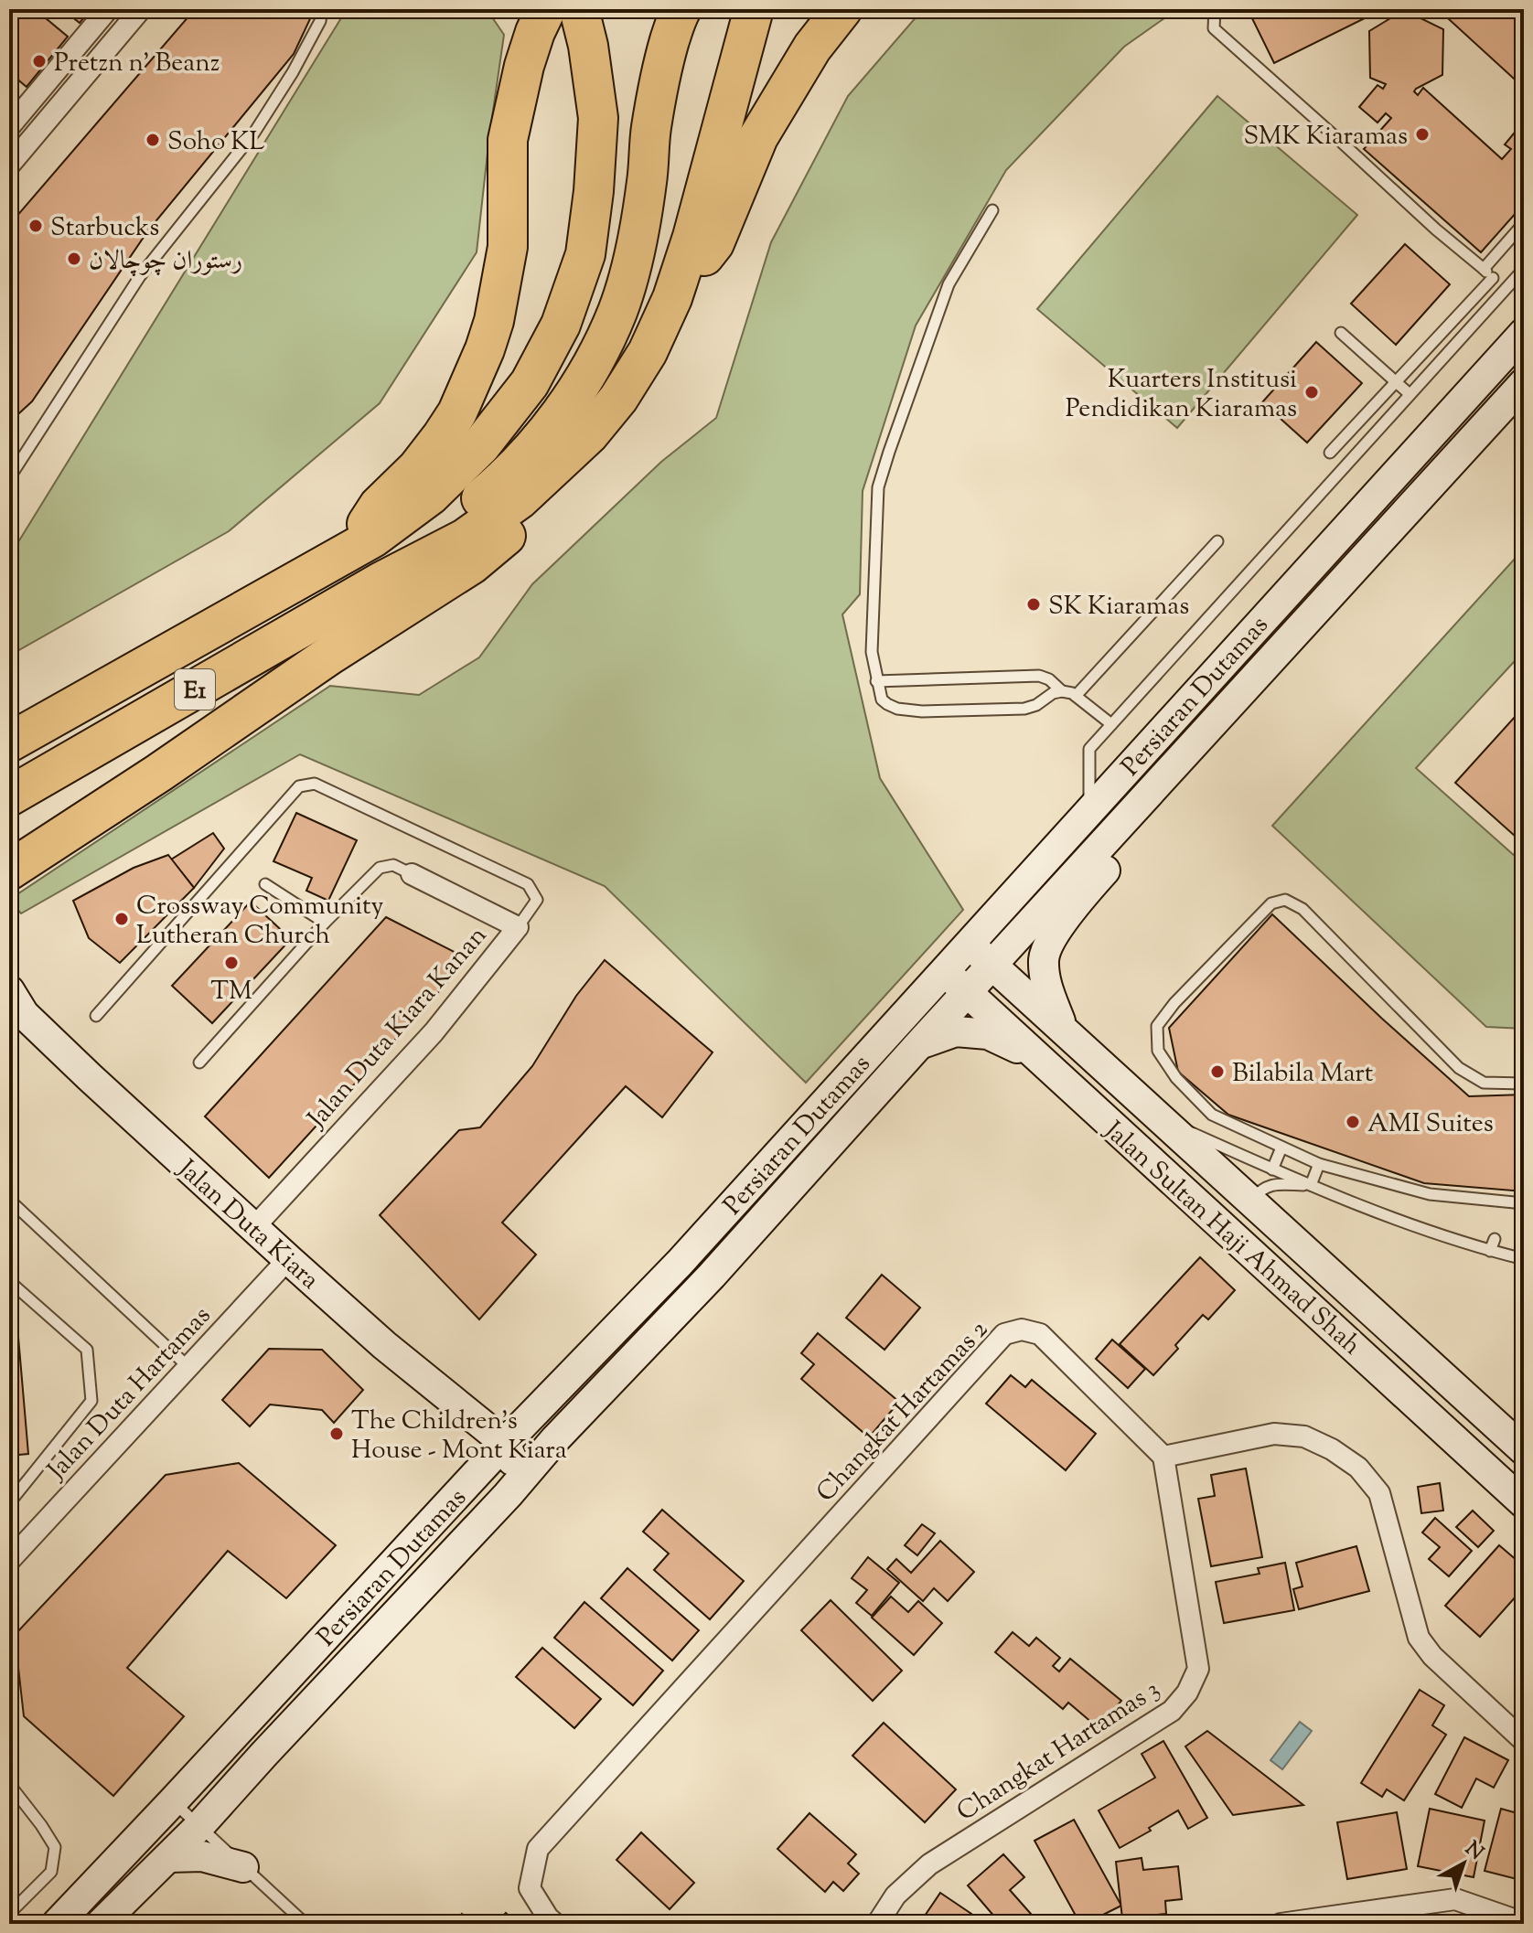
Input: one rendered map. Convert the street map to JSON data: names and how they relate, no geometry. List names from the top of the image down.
{
  "streets": {
    "highway": ["E1"],
    "street": [
      "Persiaran Dutamas",
      "Jalan Duta Kiara Kanan",
      "Jalan Duta Kiara",
      "Jalan Sultan Haji Ahmad Shah",
      "Jalan Duta Hartamas",
      "Changkat Hartamas 2",
      "Changkat Hartamas 3"
    ]
  },
  "crossings": [
    ["Persiaran Dutamas", "Jalan Duta Kiara"],
    ["Persiaran Dutamas", "Jalan Sultan Haji Ahmad Shah"],
    ["Jalan Duta Kiara Kanan", "Jalan Duta Kiara"],
    ["Jalan Duta Kiara", "Jalan Duta Hartamas"],
    ["Changkat Hartamas 2", "Changkat Hartamas 3"]
  ],
  "places": [
    "Pretzn n' Beanz",
    "SMK Kiaramas",
    "Soho KL",
    "Starbucks",
    "رستوران چوچالان",
    "Kuarters Institusi Pendidikan Kiaramas",
    "SK Kiaramas",
    "Crossway Community Lutheran Church",
    "TM",
    "Bilabila Mart",
    "AMI Suites",
    "The Children's House - Mont Kiara"
  ],
  "north": "top right"
}
